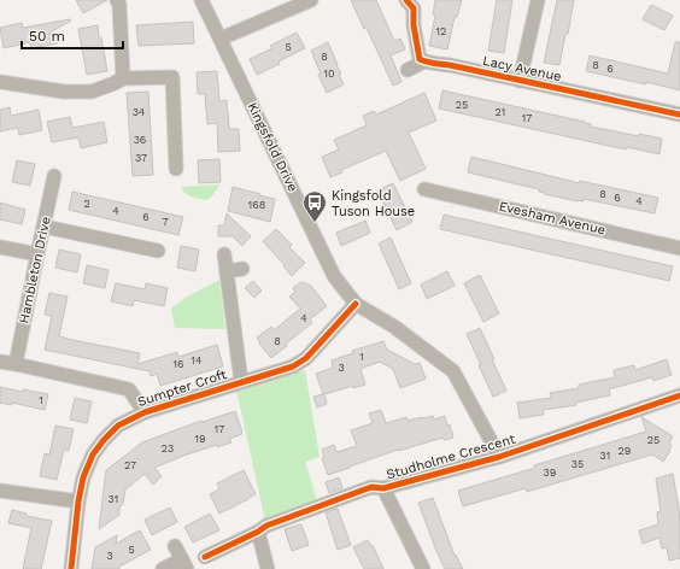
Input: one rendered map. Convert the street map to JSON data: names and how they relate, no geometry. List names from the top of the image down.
{
  "streets": {
    "street": [
      "Lacy Avenue",
      "Kingsfold Drive",
      "Evesham Avenue",
      "Hambleton Drive",
      "Sumpter Croft",
      "Studholme Crescent"
    ]
  },
  "crossings": [
    ["Kingsfold Drive", "Sumpter Croft"],
    ["Kingsfold Drive", "Studholme Crescent"]
  ],
  "places": {
    "bus stop": ["Kingsfold Tuson House"]
  },
  "house_numbers": [
    "12",
    "5",
    "8",
    "8",
    "6",
    "10",
    "25",
    "34",
    "21",
    "17",
    "36",
    "37",
    "8",
    "6",
    "4",
    "2",
    "168",
    "4",
    "6",
    "7",
    "4",
    "8",
    "1",
    "14",
    "16",
    "3",
    "1",
    "17",
    "19",
    "25",
    "23",
    "29",
    "31",
    "35",
    "27",
    "39",
    "31",
    "5",
    "3"
  ],
  "scale_bar": "50 m"
}
